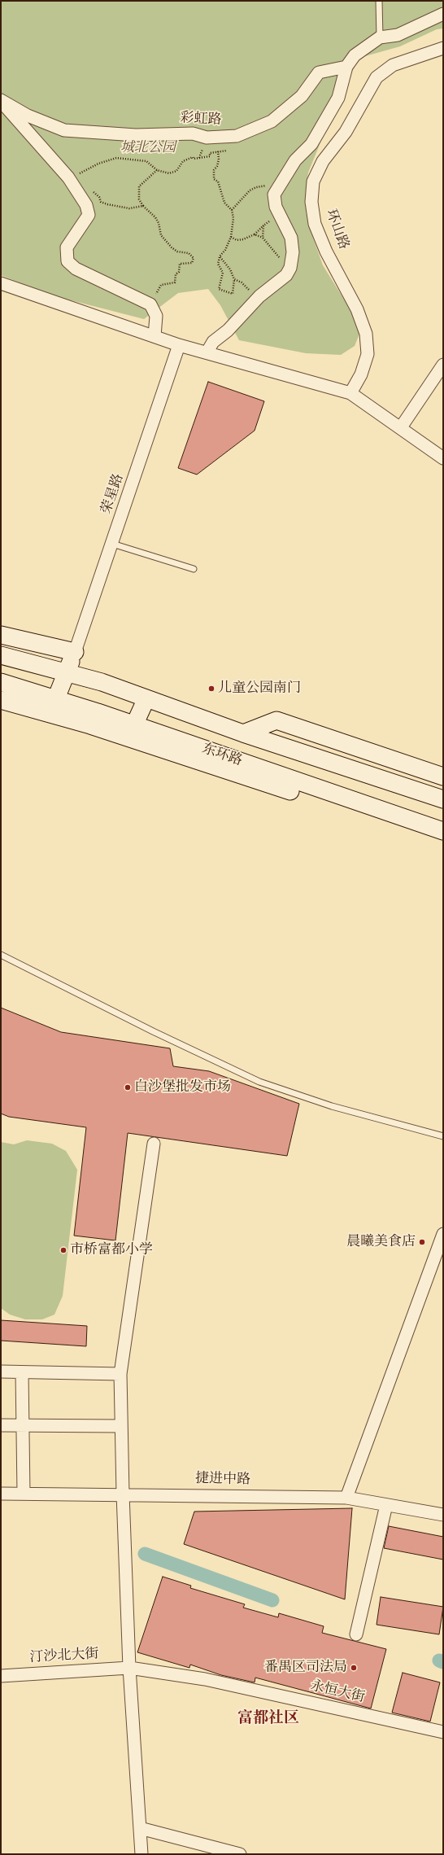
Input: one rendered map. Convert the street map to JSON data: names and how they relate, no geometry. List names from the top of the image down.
{
  "streets": {
    "main road": ["东环路"],
    "street": [
      "彩虹路",
      "环山路",
      "荣星路",
      "捷进中路",
      "汀沙北大街",
      "永恒大街"
    ]
  },
  "crossings": [
    ["汀沙北大街", "永恒大街"]
  ],
  "districts": ["富都社区"],
  "parks": ["城北公园"],
  "places": [
    "儿童公园南门",
    "白沙堡批发市场",
    "晨曦美食店",
    "市桥富都小学",
    "番禺区司法局"
  ]
}
